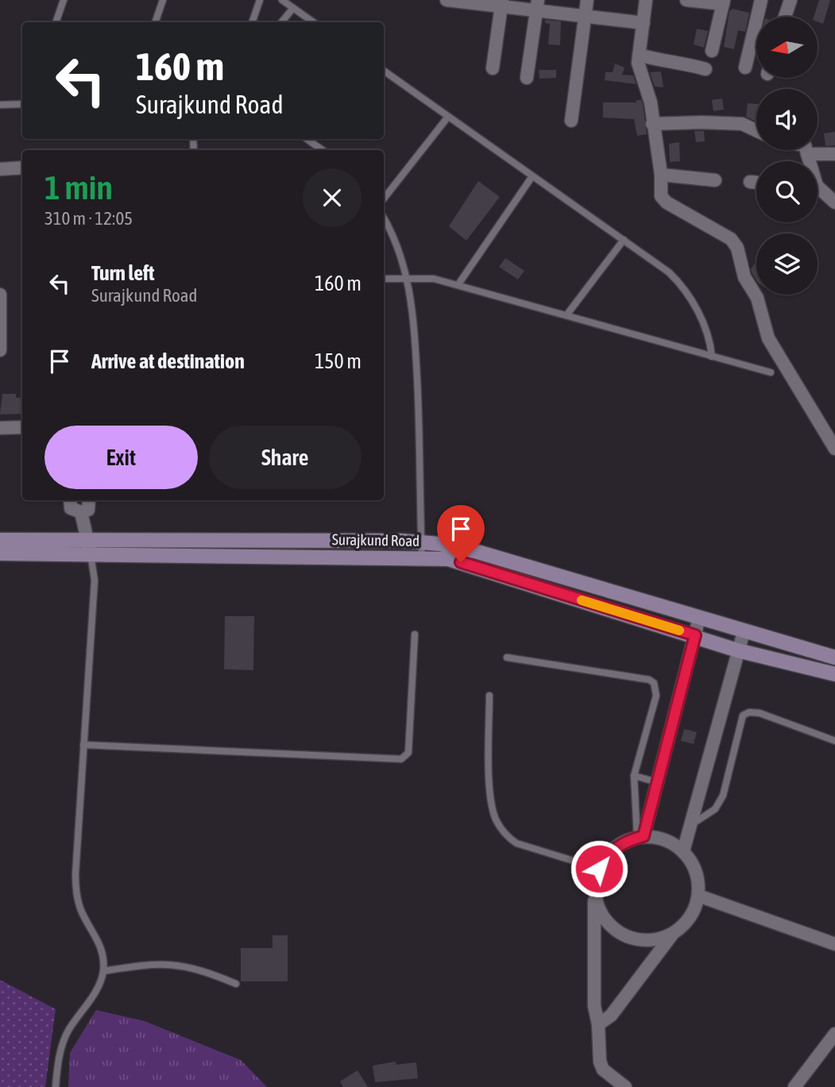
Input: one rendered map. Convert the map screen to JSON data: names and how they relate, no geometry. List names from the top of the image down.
{
  "streets": {
    "main road": ["Surajkund Road"]
  },
  "north": "left",
  "page": {
    "turn": ["160 m", "Surajkund Road"],
    "heading": ["1 min", "310 m · 12:05"],
    "list": [
      {
        "name": "Turn left",
        "note": "Surajkund Road",
        "value": "160 m"
      },
      {
        "name": "Arrive at destination",
        "value": "150 m"
      }
    ],
    "buttons": ["Exit", "Share"]
  }
}
